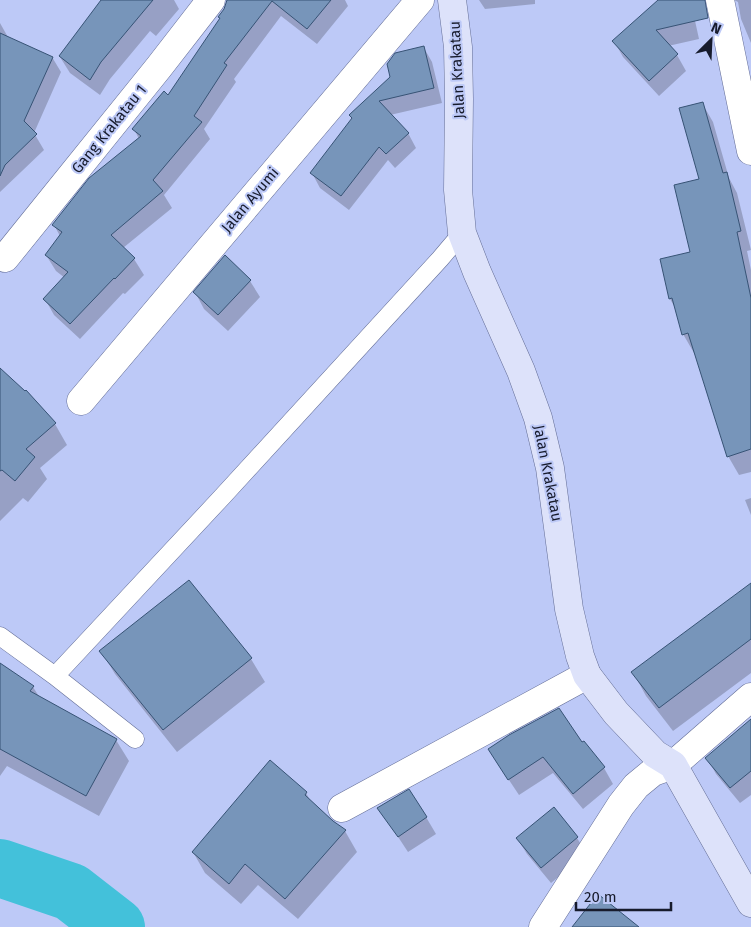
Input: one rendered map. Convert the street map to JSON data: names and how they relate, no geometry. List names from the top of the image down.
{
  "streets": {
    "street": ["Jalan Krakatau", "Gang Krakatau 1", "Jalan Ayumi"]
  },
  "scale_bar": "20 m",
  "north": "top right"
}
